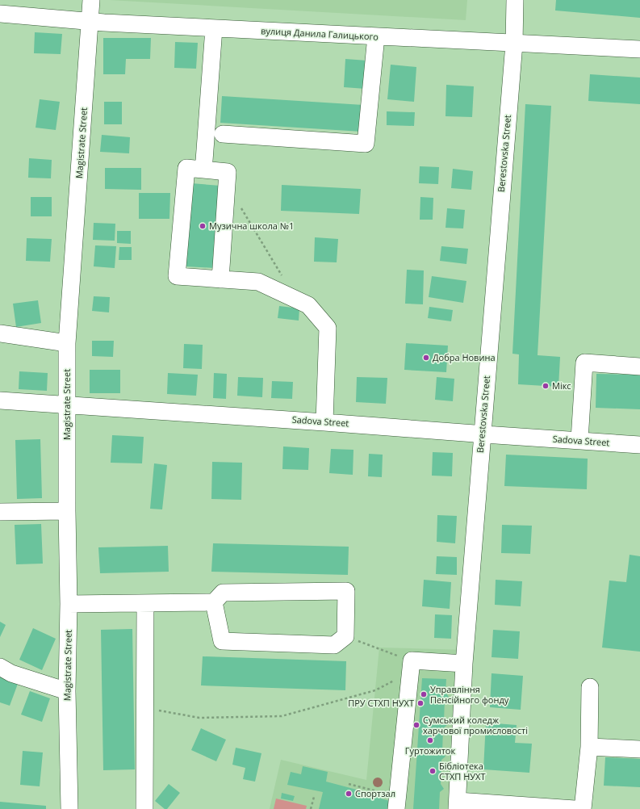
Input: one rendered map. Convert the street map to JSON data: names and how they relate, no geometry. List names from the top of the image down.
{
  "streets": {
    "street": [
      "вулиця Данила Галицького",
      "Magistrate Street",
      "Berestovska Street",
      "Sadova Street"
    ]
  },
  "crossings": [
    ["вулиця Данила Галицького", "Magistrate Street"],
    ["вулиця Данила Галицького", "Berestovska Street"],
    ["Magistrate Street", "Sadova Street"],
    ["Berestovska Street", "Sadova Street"]
  ],
  "places": [
    "Музична школа №1",
    "Добра Новина",
    "Мікс",
    "Управління Пенсійного фонду",
    "ПРУ СТХП НУХТ",
    "Сумський коледж харчової промисловості",
    "Гуртожиток",
    "Бібліотека СТХП НУХТ",
    "Спортзал"
  ]
}
